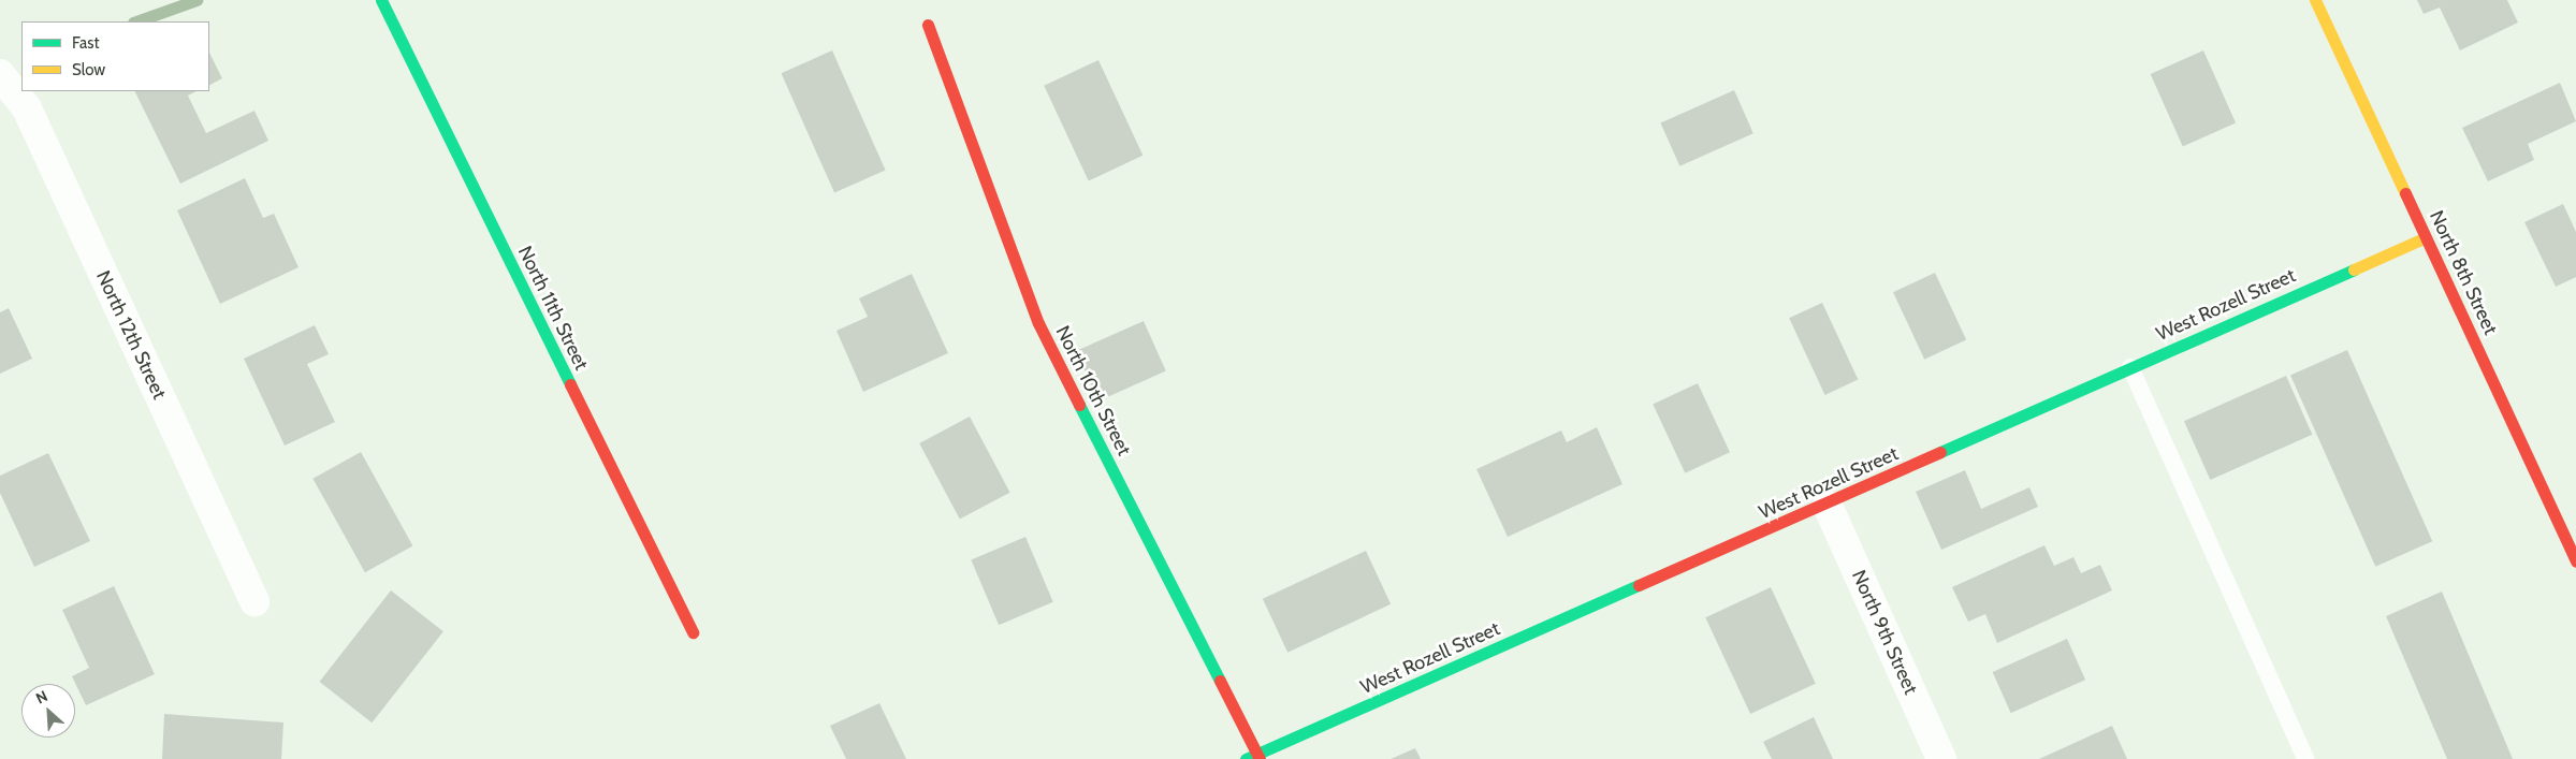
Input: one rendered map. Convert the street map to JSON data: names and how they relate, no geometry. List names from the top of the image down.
{
  "streets": {
    "street": [
      "North 8th Street",
      "West Rozell Street",
      "North 11th Street",
      "North 12th Street",
      "North 10th Street",
      "North 9th Street"
    ]
  },
  "crossings": [
    ["North 8th Street", "West Rozell Street"],
    ["West Rozell Street", "North 10th Street"],
    ["West Rozell Street", "North 9th Street"]
  ],
  "legend": ["Fast", "Slow"],
  "north": "top left"
}
